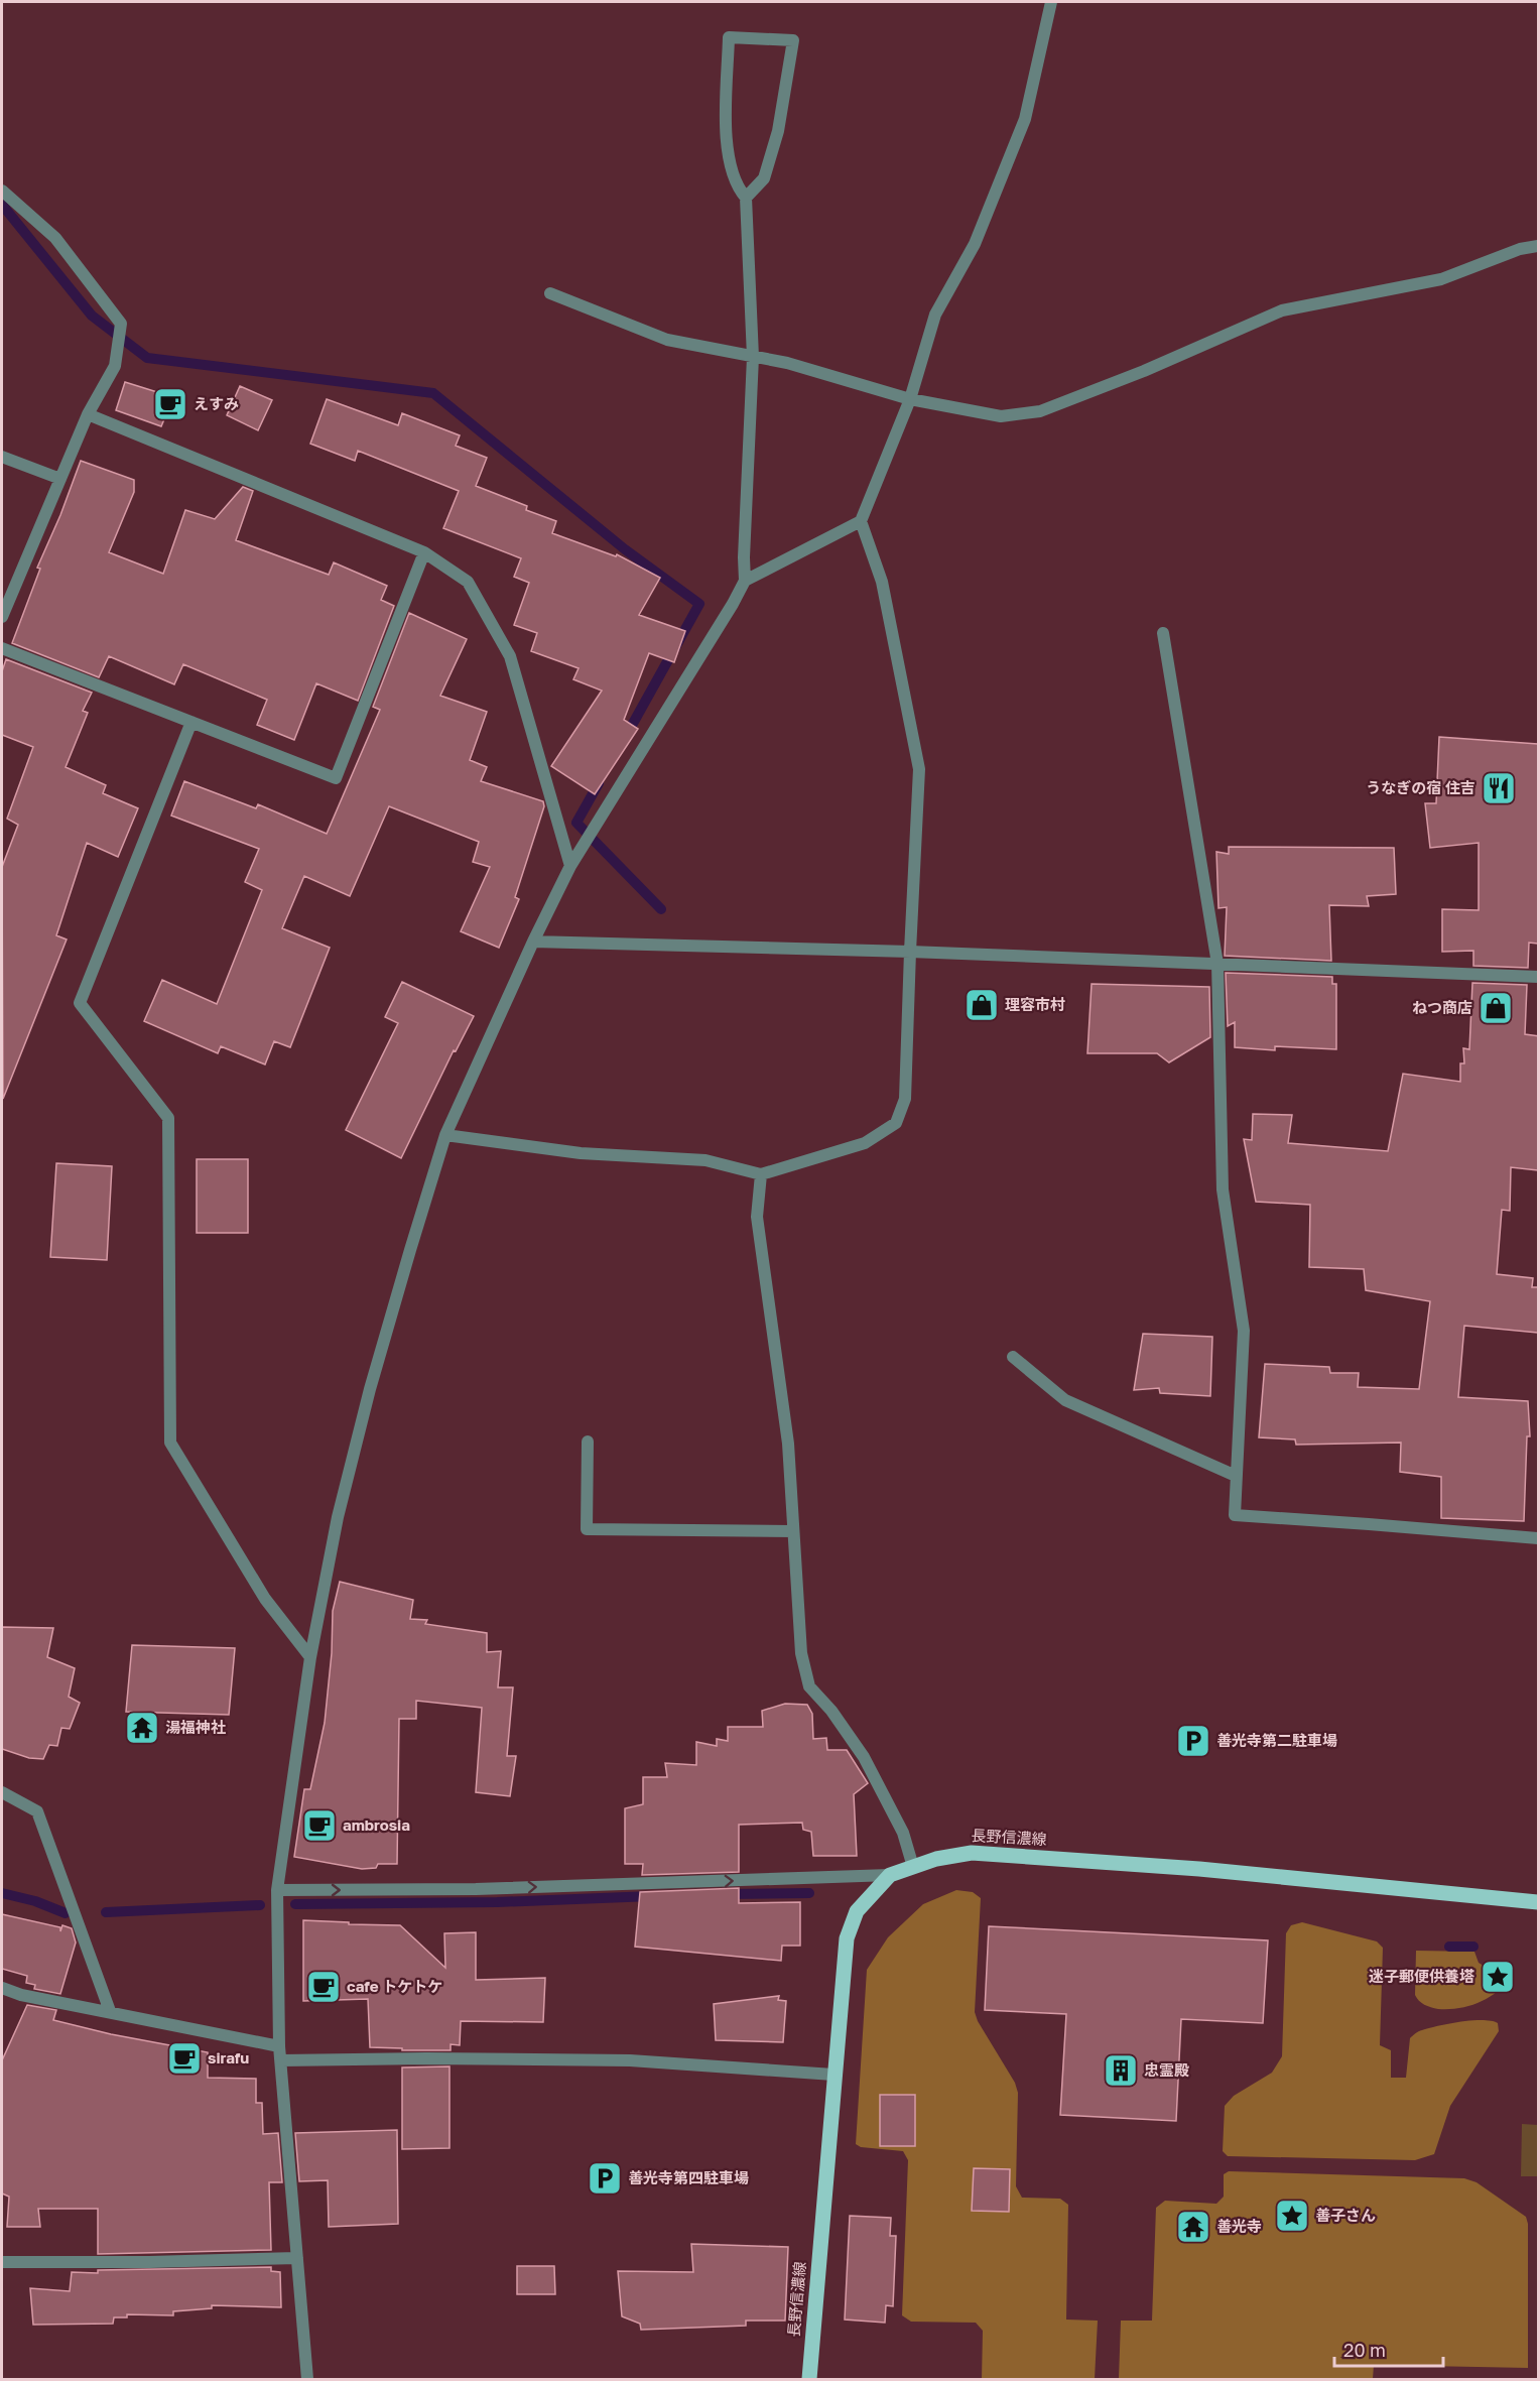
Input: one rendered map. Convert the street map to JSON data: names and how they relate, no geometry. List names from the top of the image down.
{
  "streets": {
    "main road": ["長野信濃線"]
  },
  "places": {
    "cafe": [
      "えすみ",
      "ambrosia",
      "cafe トケトケ",
      "sirafu"
    ],
    "restaurant": ["うなぎの宿 住吉"],
    "shop": ["理容市村", "ねつ商店"],
    "temple": ["湯福神社", "善光寺"],
    "parking": ["善光寺第二駐車場", "善光寺第四駐車場"],
    "place": ["迷子郵便供養塔", "善子さん"],
    "building": ["忠霊殿"]
  },
  "scale_bar": "20 m"
}
